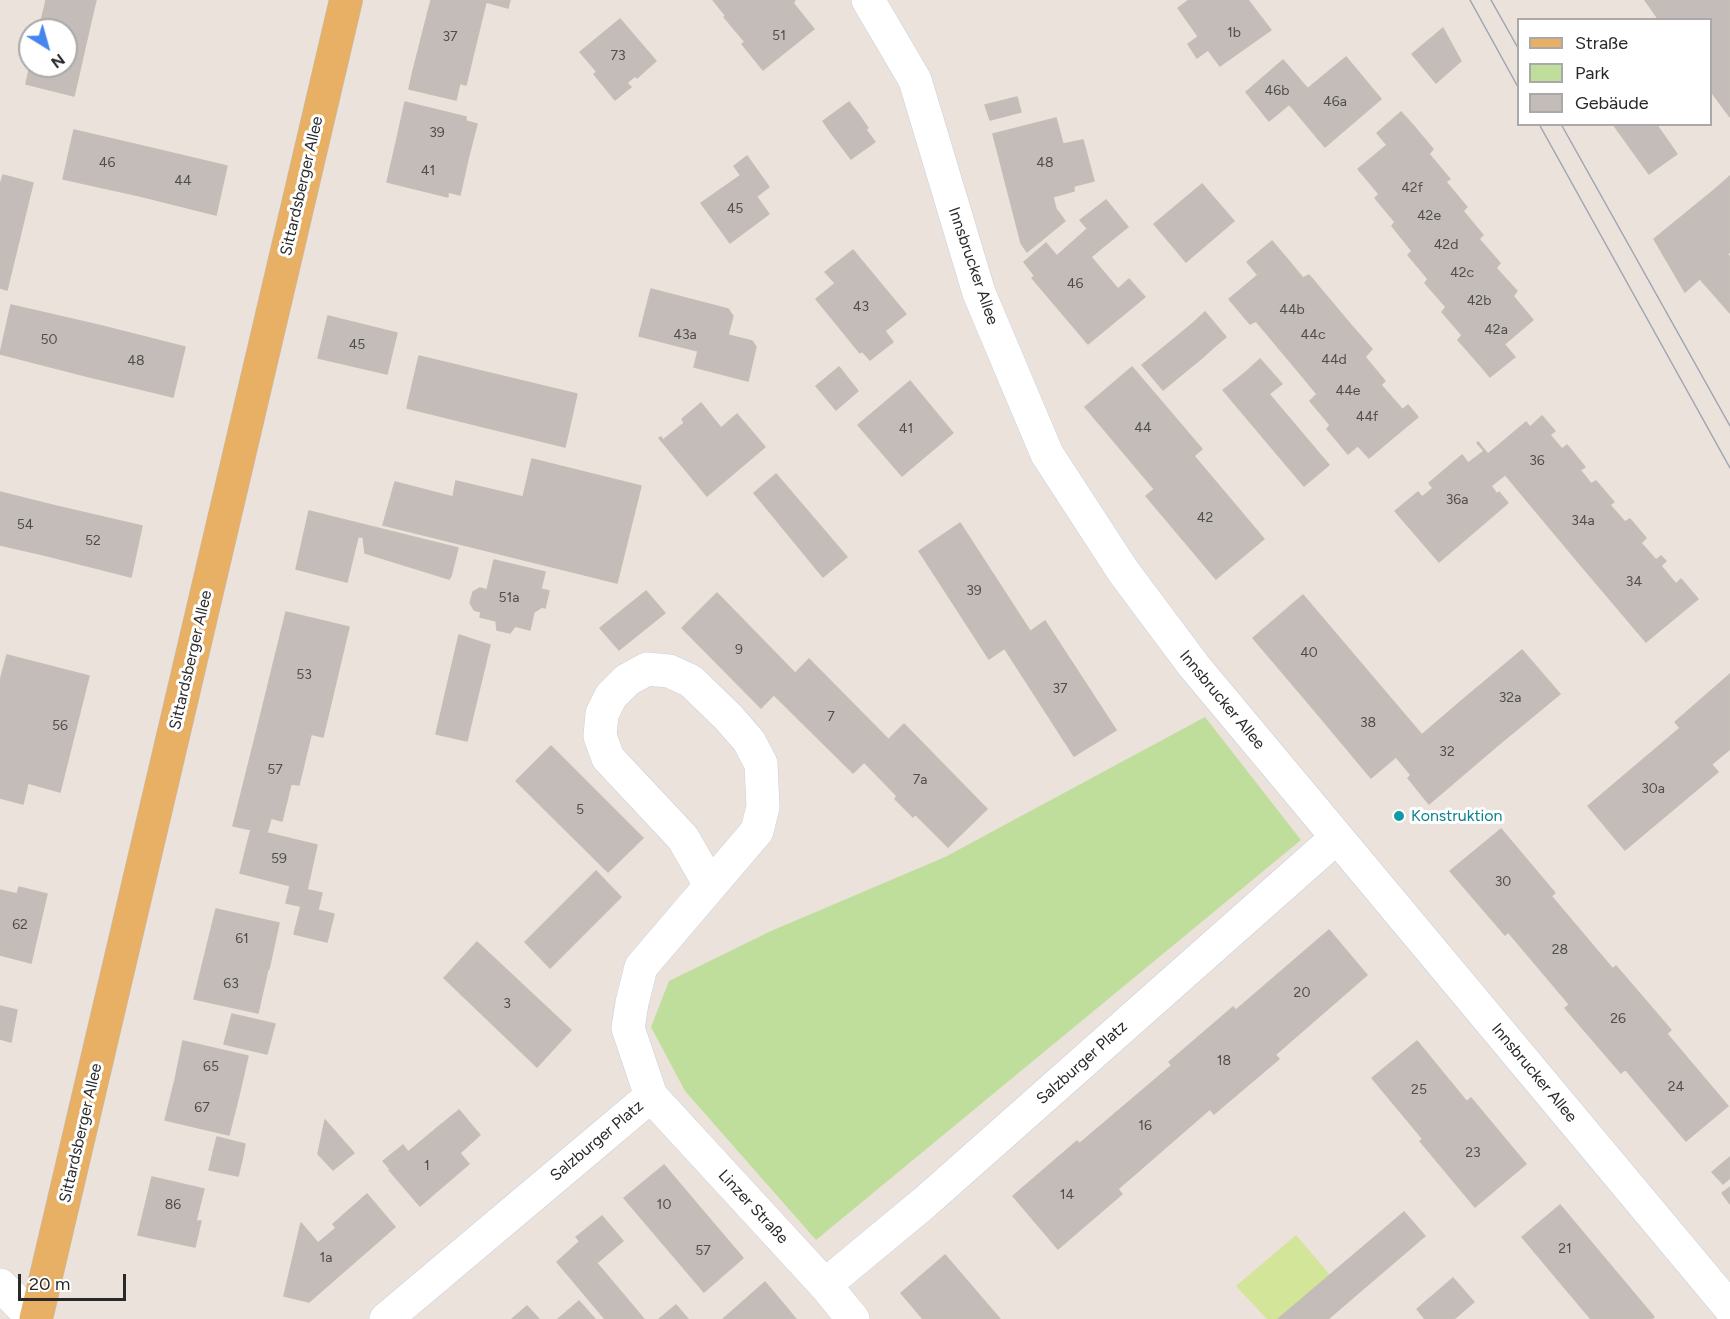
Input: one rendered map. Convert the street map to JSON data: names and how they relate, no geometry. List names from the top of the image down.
{
  "streets": {
    "main road": ["Sittardsberger Allee"],
    "street": ["Innsbrucker Allee", "Salzburger Platz", "Linzer Straße"]
  },
  "crossings": [
    ["Innsbrucker Allee", "Salzburger Platz"],
    ["Salzburger Platz", "Linzer Straße"]
  ],
  "places": ["Konstruktion"],
  "house_numbers": [
    "1b",
    "51",
    "37",
    "73",
    "46b",
    "46a",
    "39",
    "46",
    "48",
    "41",
    "44",
    "42f",
    "45",
    "42e",
    "42d",
    "42c",
    "46",
    "42b",
    "43",
    "44b",
    "42a",
    "43a",
    "44c",
    "50",
    "45",
    "44d",
    "48",
    "44e",
    "44f",
    "44",
    "41",
    "36",
    "36a",
    "42",
    "34a",
    "54",
    "52",
    "34",
    "39",
    "51a",
    "9",
    "40",
    "53",
    "37",
    "32a",
    "7",
    "38",
    "56",
    "32",
    "57",
    "7a",
    "30a",
    "5",
    "59",
    "30",
    "62",
    "61",
    "28",
    "63",
    "20",
    "3",
    "26",
    "18",
    "65",
    "24",
    "25",
    "67",
    "16",
    "23",
    "1",
    "14",
    "86",
    "10",
    "21",
    "57",
    "1a"
  ],
  "legend": ["Straße", "Park", "Gebäude"],
  "scale_bar": "20 m",
  "north": "bottom right"
}
